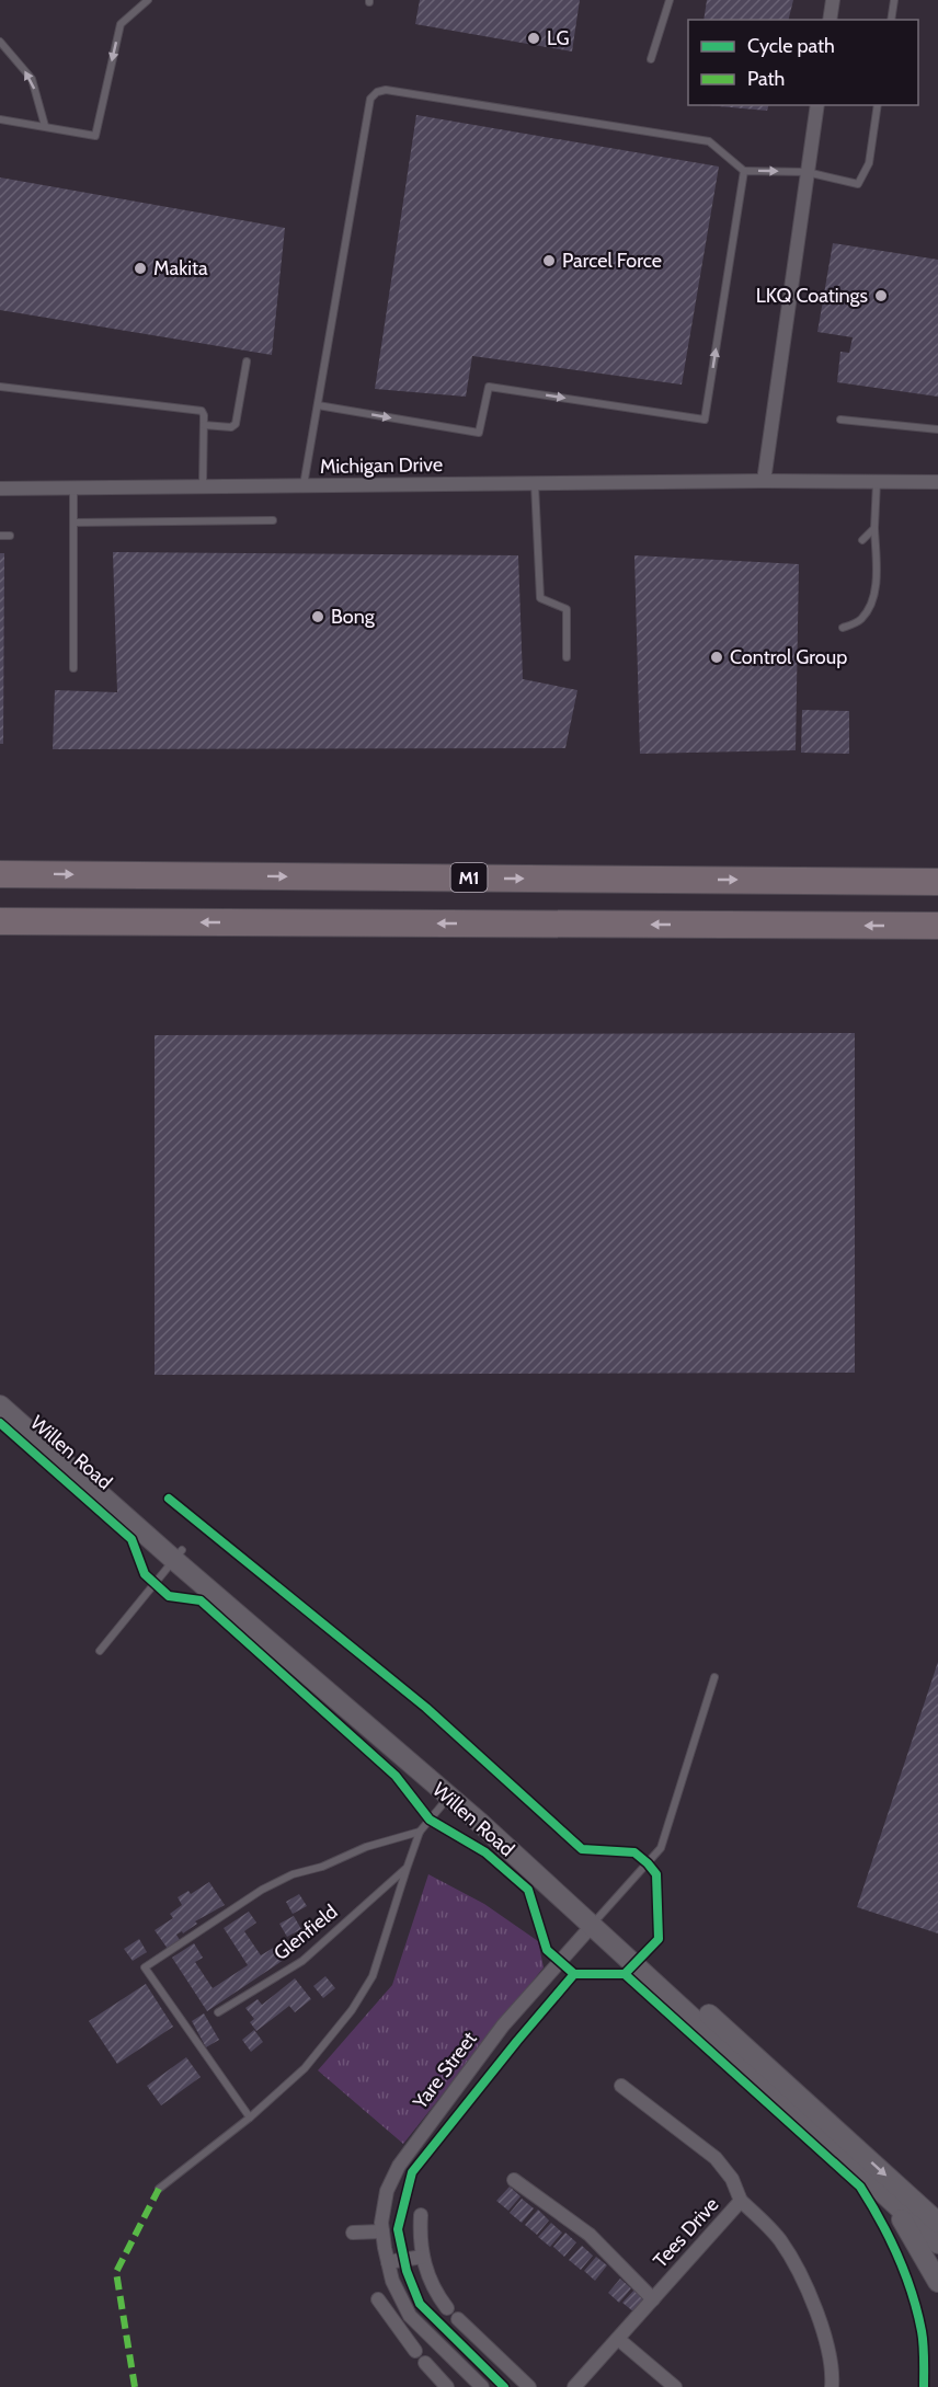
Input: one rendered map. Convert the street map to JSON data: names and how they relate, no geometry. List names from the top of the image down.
{
  "streets": {
    "highway": ["M1"],
    "street": [
      "Michigan Drive",
      "Willen Road",
      "Yare Street",
      "Tees Drive"
    ],
    "lane": ["Glenfield"]
  },
  "crossings": [
    ["Willen Road", "Yare Street"]
  ],
  "places": [
    "LG",
    "Parcel Force",
    "Makita",
    "LKQ Coatings",
    "Bong",
    "Control Group"
  ],
  "legend": ["Cycle path", "Path"]
}
